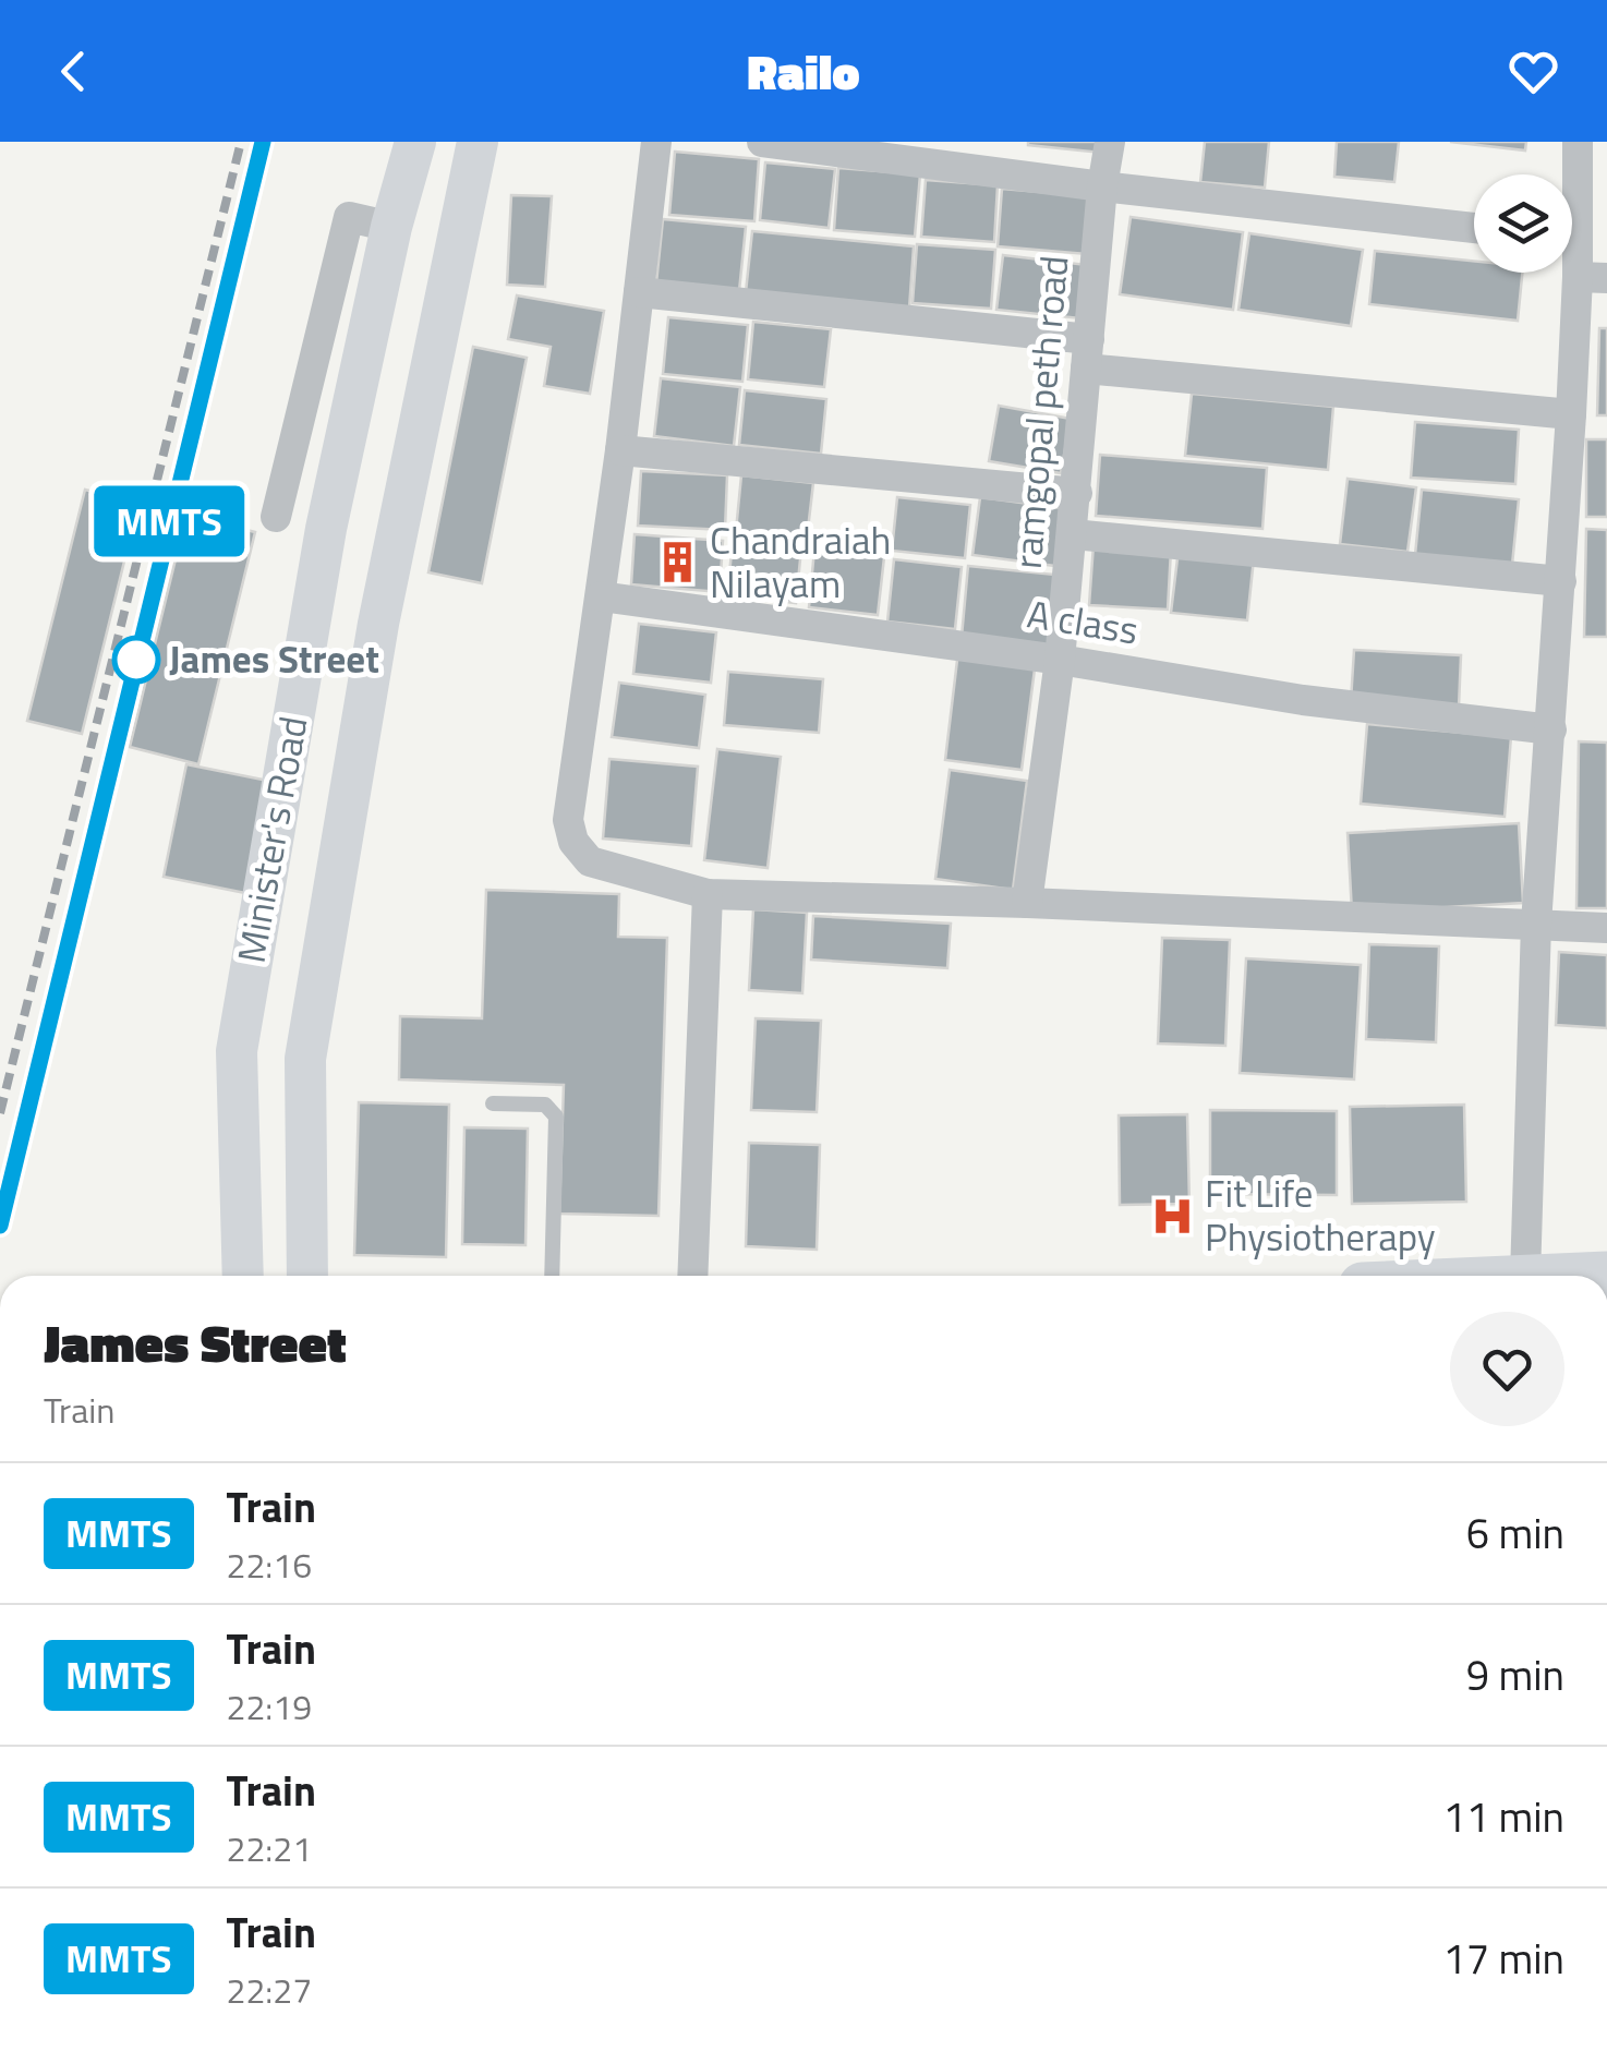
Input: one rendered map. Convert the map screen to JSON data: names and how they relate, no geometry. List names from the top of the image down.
{
  "streets": {
    "main road": ["Minister's Road"],
    "street": ["ramgopal peth road", "A class"]
  },
  "crossings": [
    ["ramgopal peth road", "A class"]
  ],
  "places": {
    "building": ["Chandraiah Nilayam"],
    "other": ["James Street"],
    "hospital": ["Fit Life Physiotherapy"]
  },
  "page": {
    "header": "Railo",
    "on_map": "MMTS",
    "heading": ["James Street", "Train"],
    "list": [
      {
        "mark": "MMTS",
        "name": "Train",
        "note": "22:16",
        "value": "6 min"
      },
      {
        "mark": "MMTS",
        "name": "Train",
        "note": "22:19",
        "value": "9 min"
      },
      {
        "mark": "MMTS",
        "name": "Train",
        "note": "22:21",
        "value": "11 min"
      },
      {
        "mark": "MMTS",
        "name": "Train",
        "note": "22:27",
        "value": "17 min"
      }
    ]
  }
}
